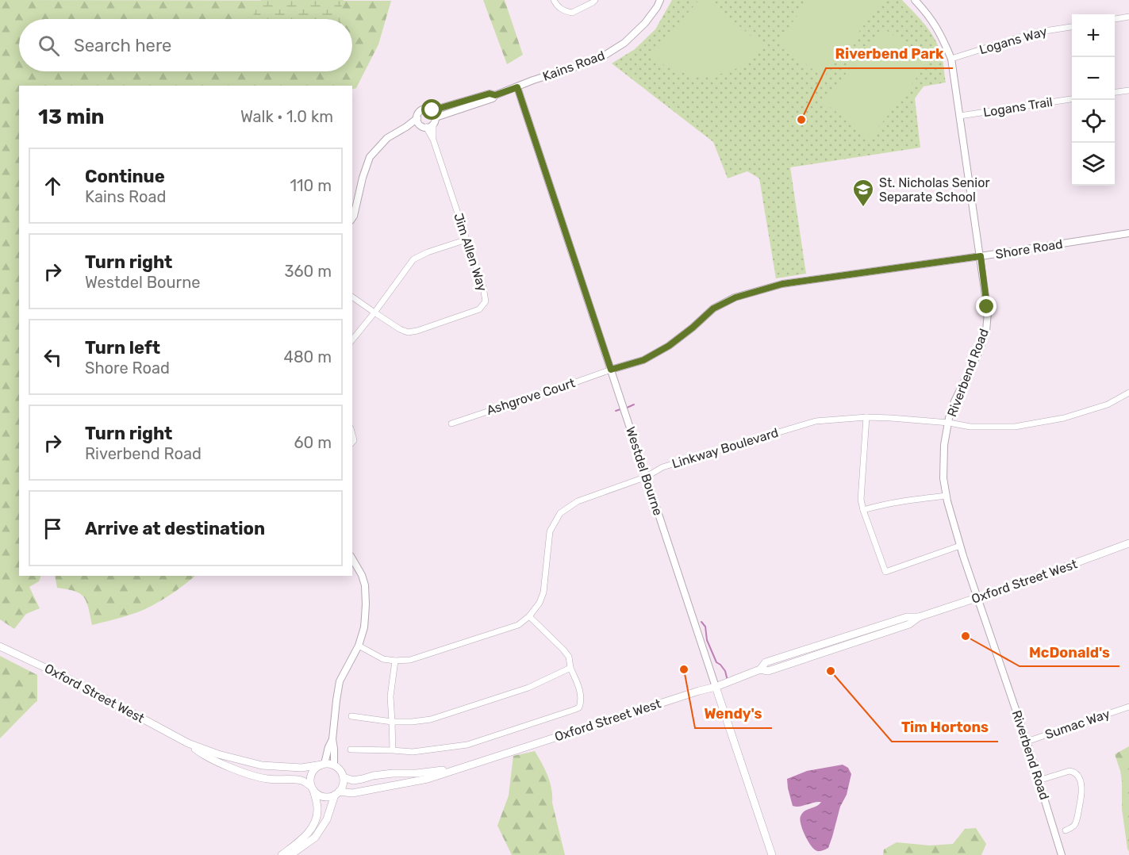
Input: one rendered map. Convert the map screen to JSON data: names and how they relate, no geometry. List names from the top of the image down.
{
  "streets": {
    "main road": ["Westdel Bourne", "Oxford Street West"],
    "street": [
      "Logans Way",
      "Kains Road",
      "Logans Trail",
      "Shore Road",
      "Jim Allen Way",
      "Riverbend Road",
      "Ashgrove Court",
      "Linkway Boulevard",
      "Sumac Way"
    ]
  },
  "crossings": [
    ["Logans Way", "Riverbend Road"],
    ["Kains Road", "Jim Allen Way"],
    ["Kains Road", "Westdel Bourne"],
    ["Logans Trail", "Riverbend Road"],
    ["Shore Road", "Riverbend Road"],
    ["Shore Road", "Ashgrove Court"],
    ["Shore Road", "Westdel Bourne"],
    ["Riverbend Road", "Linkway Boulevard"],
    ["Riverbend Road", "Oxford Street West"],
    ["Riverbend Road", "Sumac Way"],
    ["Ashgrove Court", "Westdel Bourne"],
    ["Linkway Boulevard", "Westdel Bourne"],
    ["Westdel Bourne", "Oxford Street West"]
  ],
  "places": {
    "other": [
      "Riverbend Park",
      "McDonald's",
      "Wendy's",
      "Tim Hortons"
    ],
    "school or university": ["St. Nicholas Senior Separate School"]
  },
  "page": {
    "map_buttons": ["+", "−"],
    "search": "Search here",
    "heading": ["13 min", "Walk · 1.0 km"],
    "list": [
      ["Continue", "Kains Road", "110 m"],
      ["Turn right", "Westdel Bourne", "360 m"],
      ["Turn left", "Shore Road", "480 m"],
      ["Turn right", "Riverbend Road", "60 m"],
      "Arrive at destination"
    ]
  }
}
